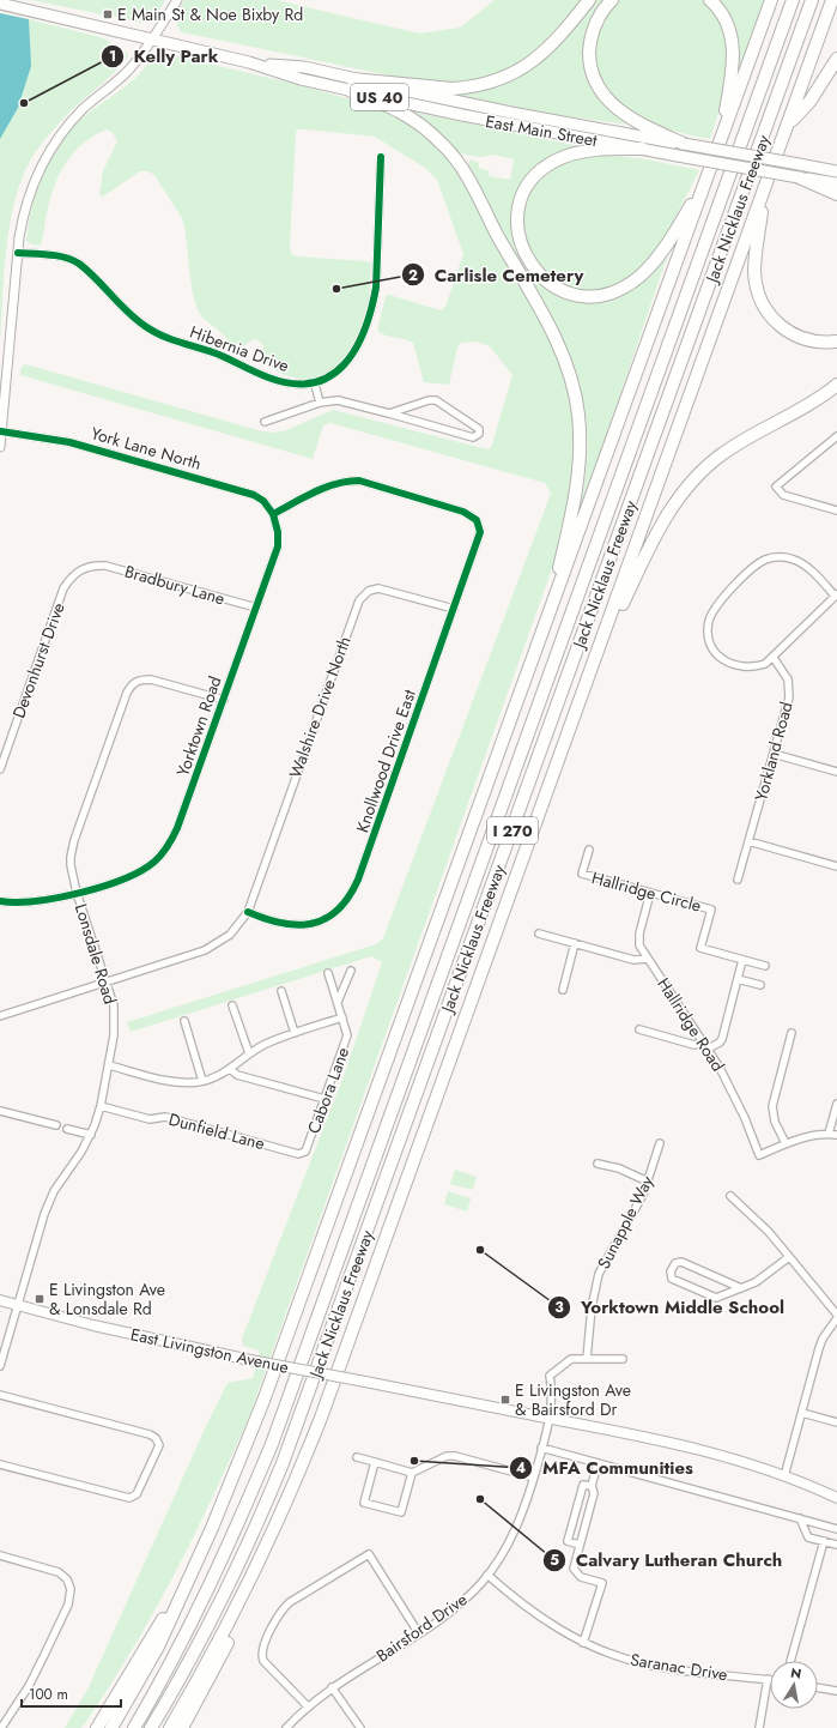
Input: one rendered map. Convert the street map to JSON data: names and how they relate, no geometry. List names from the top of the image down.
{
  "streets": {
    "highway": ["Jack Nicklaus Freeway", "I 270"],
    "main road": ["US 40", "East Main Street", "East Livingston Avenue"],
    "street": [
      "Hibernia Drive",
      "York Lane North",
      "Bradbury Lane",
      "Devonhurst Drive",
      "Walshire Drive North",
      "Yorktown Road",
      "Yorkland Road",
      "Knollwood Drive East",
      "Hallridge Circle",
      "Lonsdale Road",
      "Hallridge Road",
      "Cabora Lane",
      "Dunfield Lane",
      "Sunapple Way",
      "Bairsford Drive",
      "Saranac Drive"
    ]
  },
  "crossings": [
    ["York Lane North", "Yorktown Road"],
    ["York Lane North", "Knollwood Drive East"],
    ["Bradbury Lane", "Devonhurst Drive"],
    ["Bradbury Lane", "Yorktown Road"],
    ["Walshire Drive North", "Knollwood Drive East"],
    ["Walshire Drive North", "Lonsdale Road"],
    ["Yorktown Road", "Knollwood Drive East"],
    ["Yorktown Road", "Lonsdale Road"],
    ["Hallridge Circle", "Hallridge Road"],
    ["Lonsdale Road", "Dunfield Lane"],
    ["Lonsdale Road", "East Livingston Avenue"],
    ["Cabora Lane", "Dunfield Lane"],
    ["Sunapple Way", "Bairsford Drive"],
    ["East Livingston Avenue", "Bairsford Drive"],
    ["Bairsford Drive", "Saranac Drive"]
  ],
  "places": {
    "transit": ["E Main St & Noe Bixby Rd", "E Livingston Ave & Lonsdale Rd", "E Livingston Ave & Bairsford Dr"],
    "other": [
      "Kelly Park",
      "Carlisle Cemetery",
      "Yorktown Middle School",
      "MFA Communities",
      "Calvary Lutheran Church"
    ]
  },
  "scale_bar": "100 m",
  "north": "top"
}
